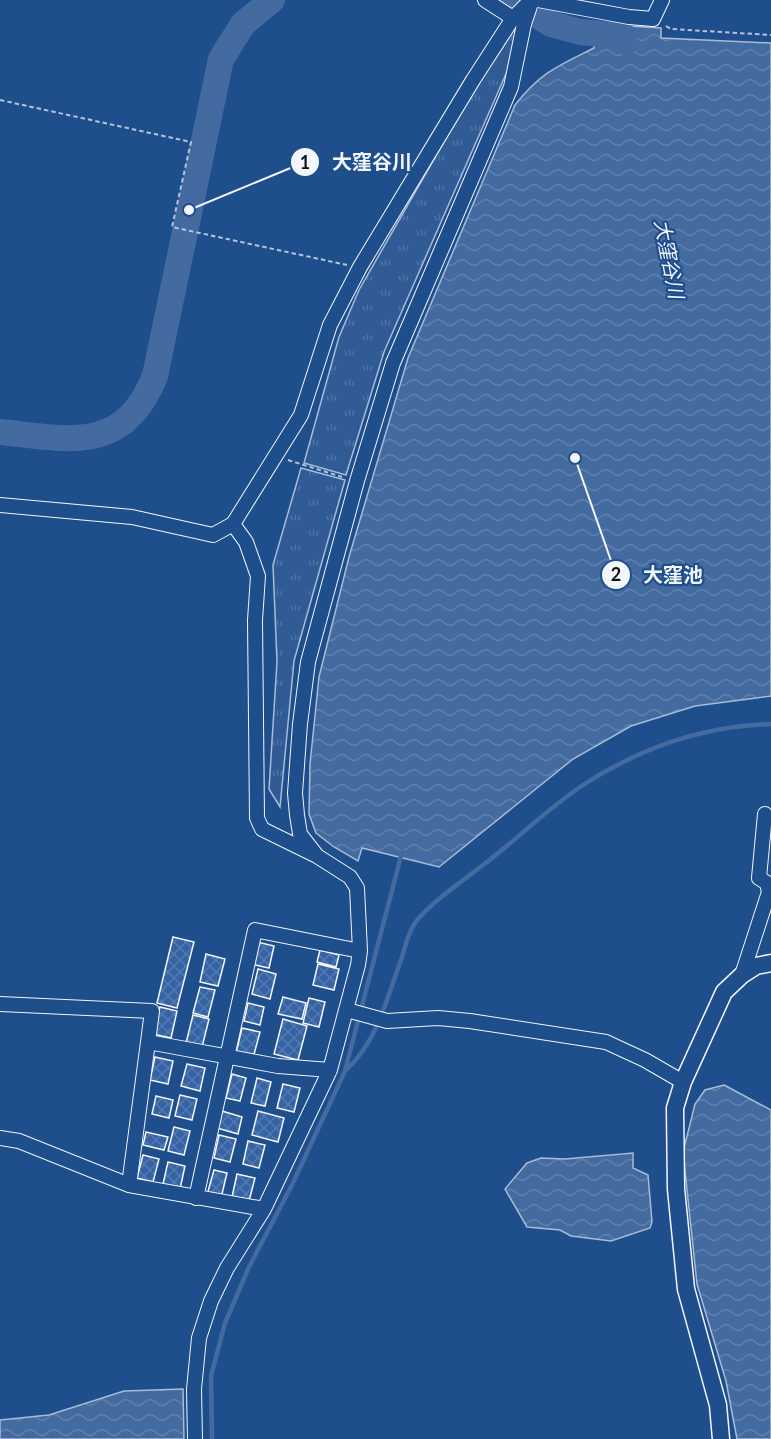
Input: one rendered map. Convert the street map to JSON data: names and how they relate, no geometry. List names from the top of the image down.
{
  "water": ["大窪谷川"],
  "places": ["大窪谷川", "大窪池"]
}
